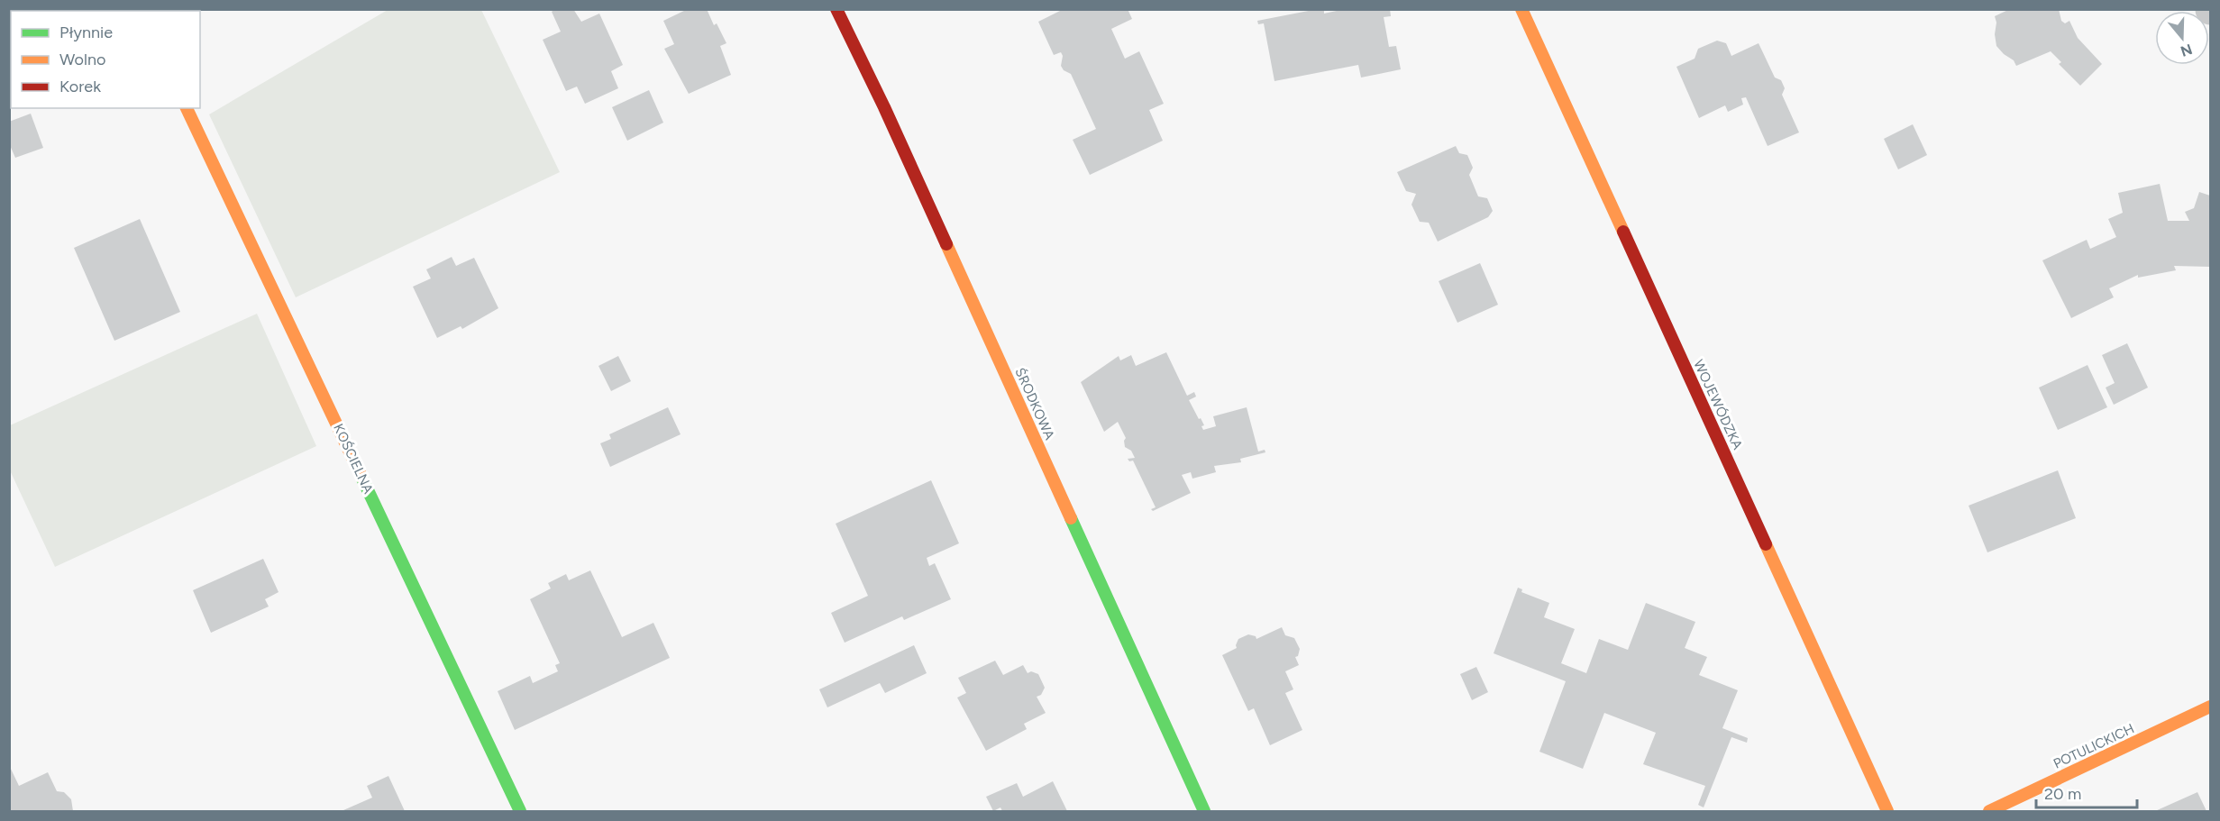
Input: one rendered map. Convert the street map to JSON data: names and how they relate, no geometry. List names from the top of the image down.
{
  "streets": {
    "street": [
      "ŚRODKOWA",
      "WOJEWÓDZKA",
      "KOŚCIELNA",
      "POTULICKICH"
    ]
  },
  "legend": ["Płynnie", "Wolno", "Korek"],
  "scale_bar": "20 m",
  "north": "bottom"
}
